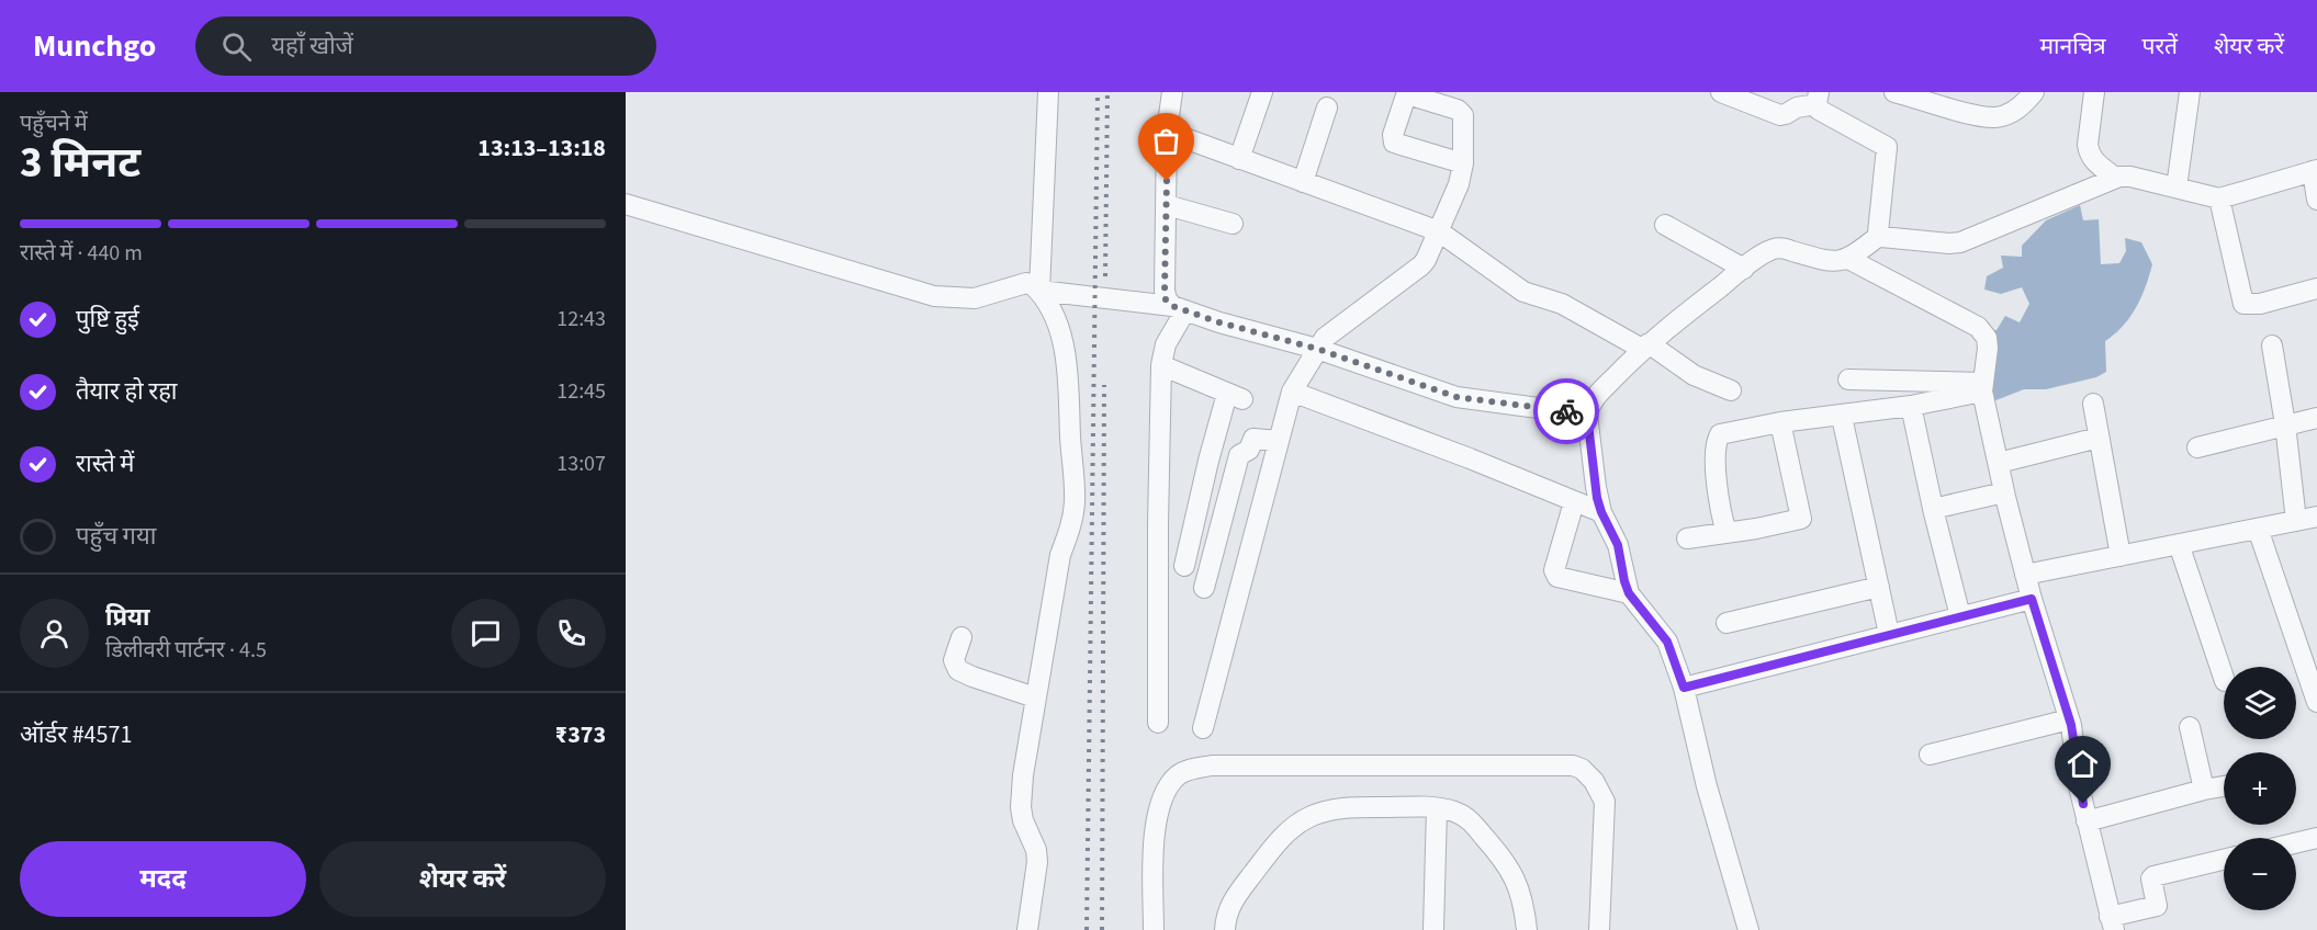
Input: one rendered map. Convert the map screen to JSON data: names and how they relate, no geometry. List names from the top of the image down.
{
  "page": {
    "header": "Munchgo",
    "search": "यहाँ खोजें",
    "nav": ["मानचित्र", "परतें", "शेयर करें"],
    "heading": ["3 मिनट", "पहुँचने में", "13:13–13:18"],
    "panel": [
      "प्रिया",
      "डिलीवरी पार्टनर · 4.5",
      "ऑर्डर #4571",
      "₹373"
    ],
    "bar": "रास्ते में · 440 m",
    "list": [
      ["पुष्टि हुई", "12:43"],
      ["तैयार हो रहा", "12:45"],
      ["रास्ते में", "13:07"],
      "पहुँच गया"
    ],
    "map_buttons": ["+", "−"],
    "buttons": ["मदद", "शेयर करें"]
  }
}
